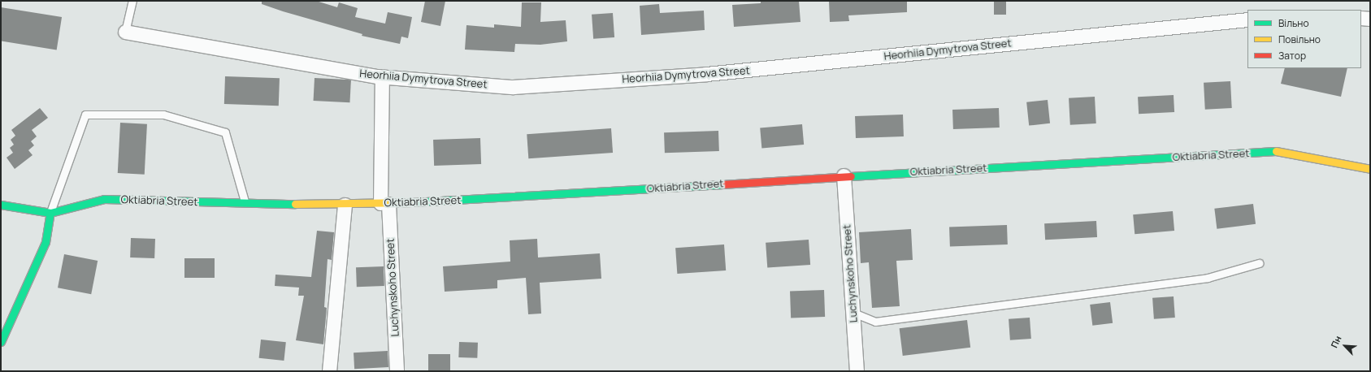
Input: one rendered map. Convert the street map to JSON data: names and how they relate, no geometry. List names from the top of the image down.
{
  "streets": {
    "street": ["Heorhiia Dymytrova Street", "Oktiabria Street", "Luchynskoho Street"]
  },
  "crossings": [
    ["Heorhiia Dymytrova Street", "Luchynskoho Street"],
    ["Oktiabria Street", "Luchynskoho Street"]
  ],
  "legend": ["Вільно", "Повільно", "Затор"],
  "north": "top left"
}
